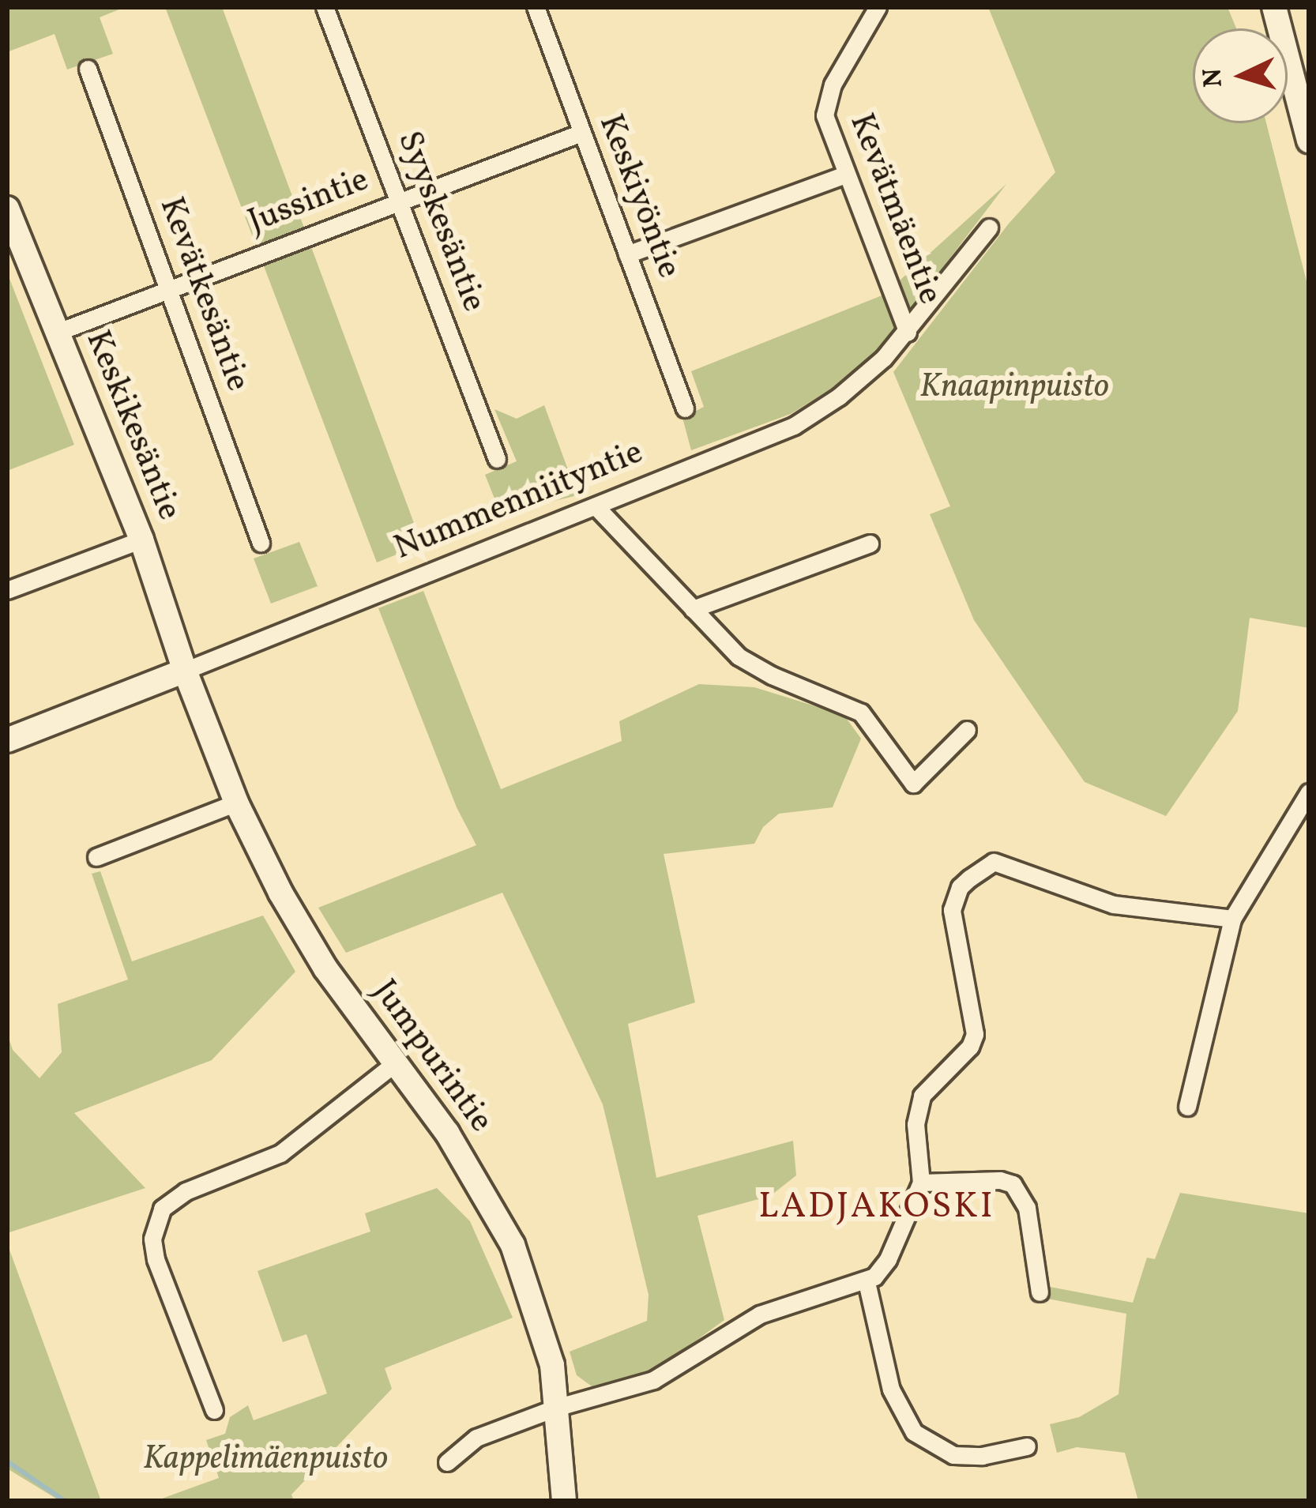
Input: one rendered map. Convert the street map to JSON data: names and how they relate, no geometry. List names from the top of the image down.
{
  "streets": {
    "street": [
      "Keskiyöntie",
      "Jussintie",
      "Kevätmäentie",
      "Syyskesäntie",
      "Kevätkesäntie",
      "Keskikesäntie",
      "Nummenniityntie",
      "Jumpurintie"
    ]
  },
  "crossings": [
    ["Keskiyöntie", "Jussintie"],
    ["Jussintie", "Syyskesäntie"],
    ["Jussintie", "Kevätkesäntie"],
    ["Jussintie", "Keskikesäntie"],
    ["Kevätmäentie", "Nummenniityntie"],
    ["Keskikesäntie", "Nummenniityntie"],
    ["Keskikesäntie", "Jumpurintie"],
    ["Nummenniityntie", "Jumpurintie"]
  ],
  "districts": ["LADJAKOSKI"],
  "parks": ["Knaapinpuisto", "Kappelimäenpuisto"],
  "north": "left"
}
